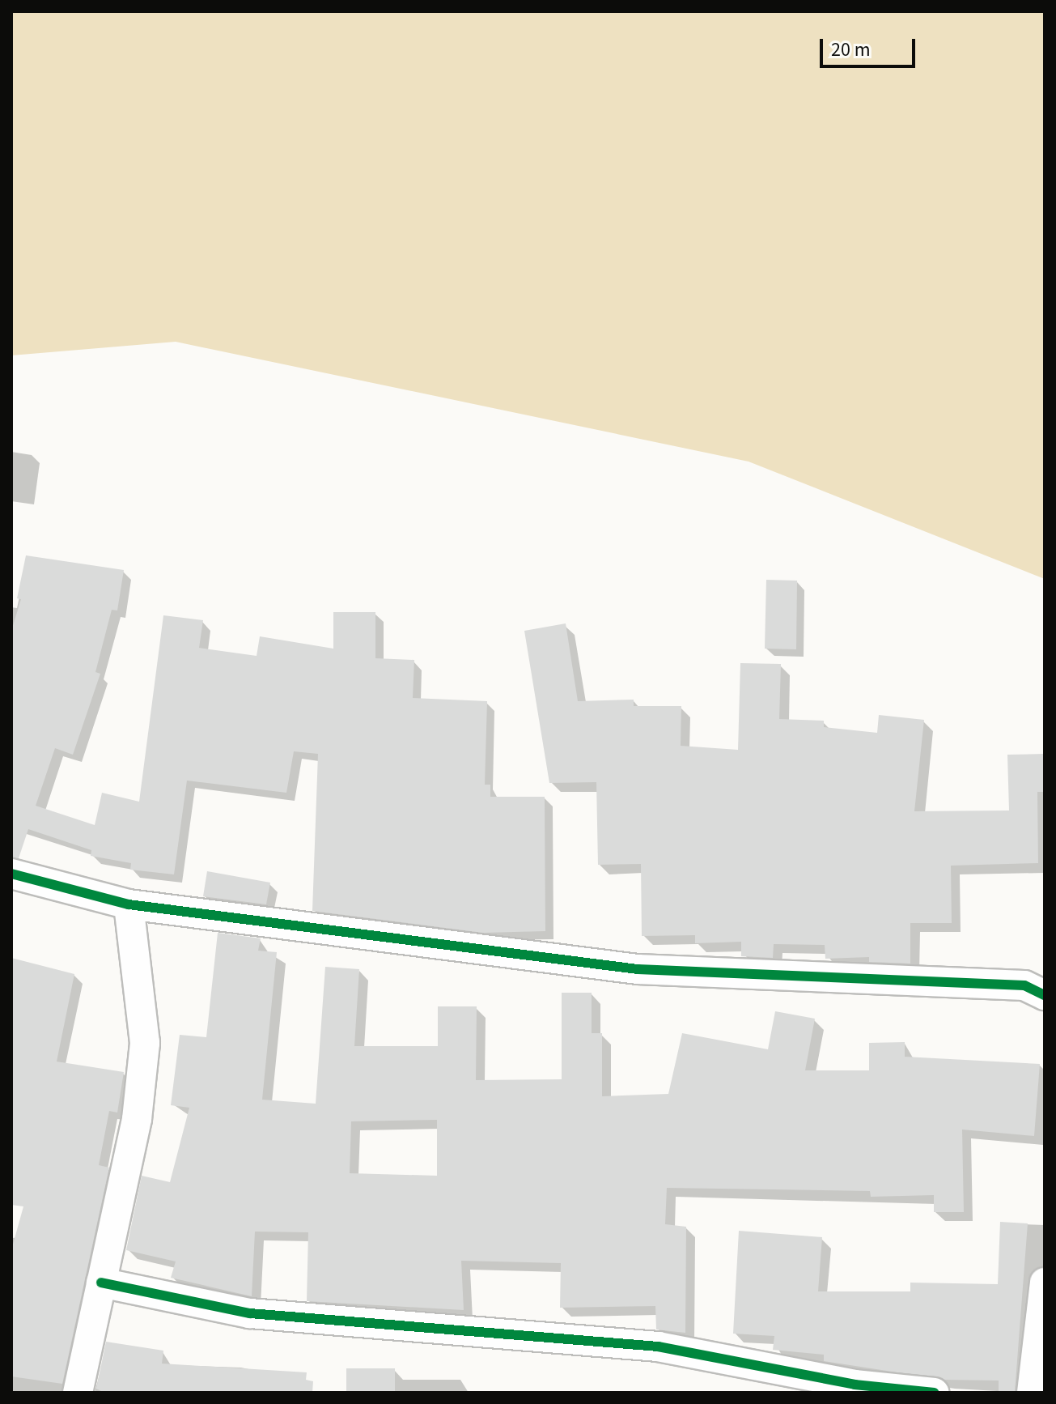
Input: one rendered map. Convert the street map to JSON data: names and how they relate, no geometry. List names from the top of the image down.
{
  "scale_bar": "20 m"
}
